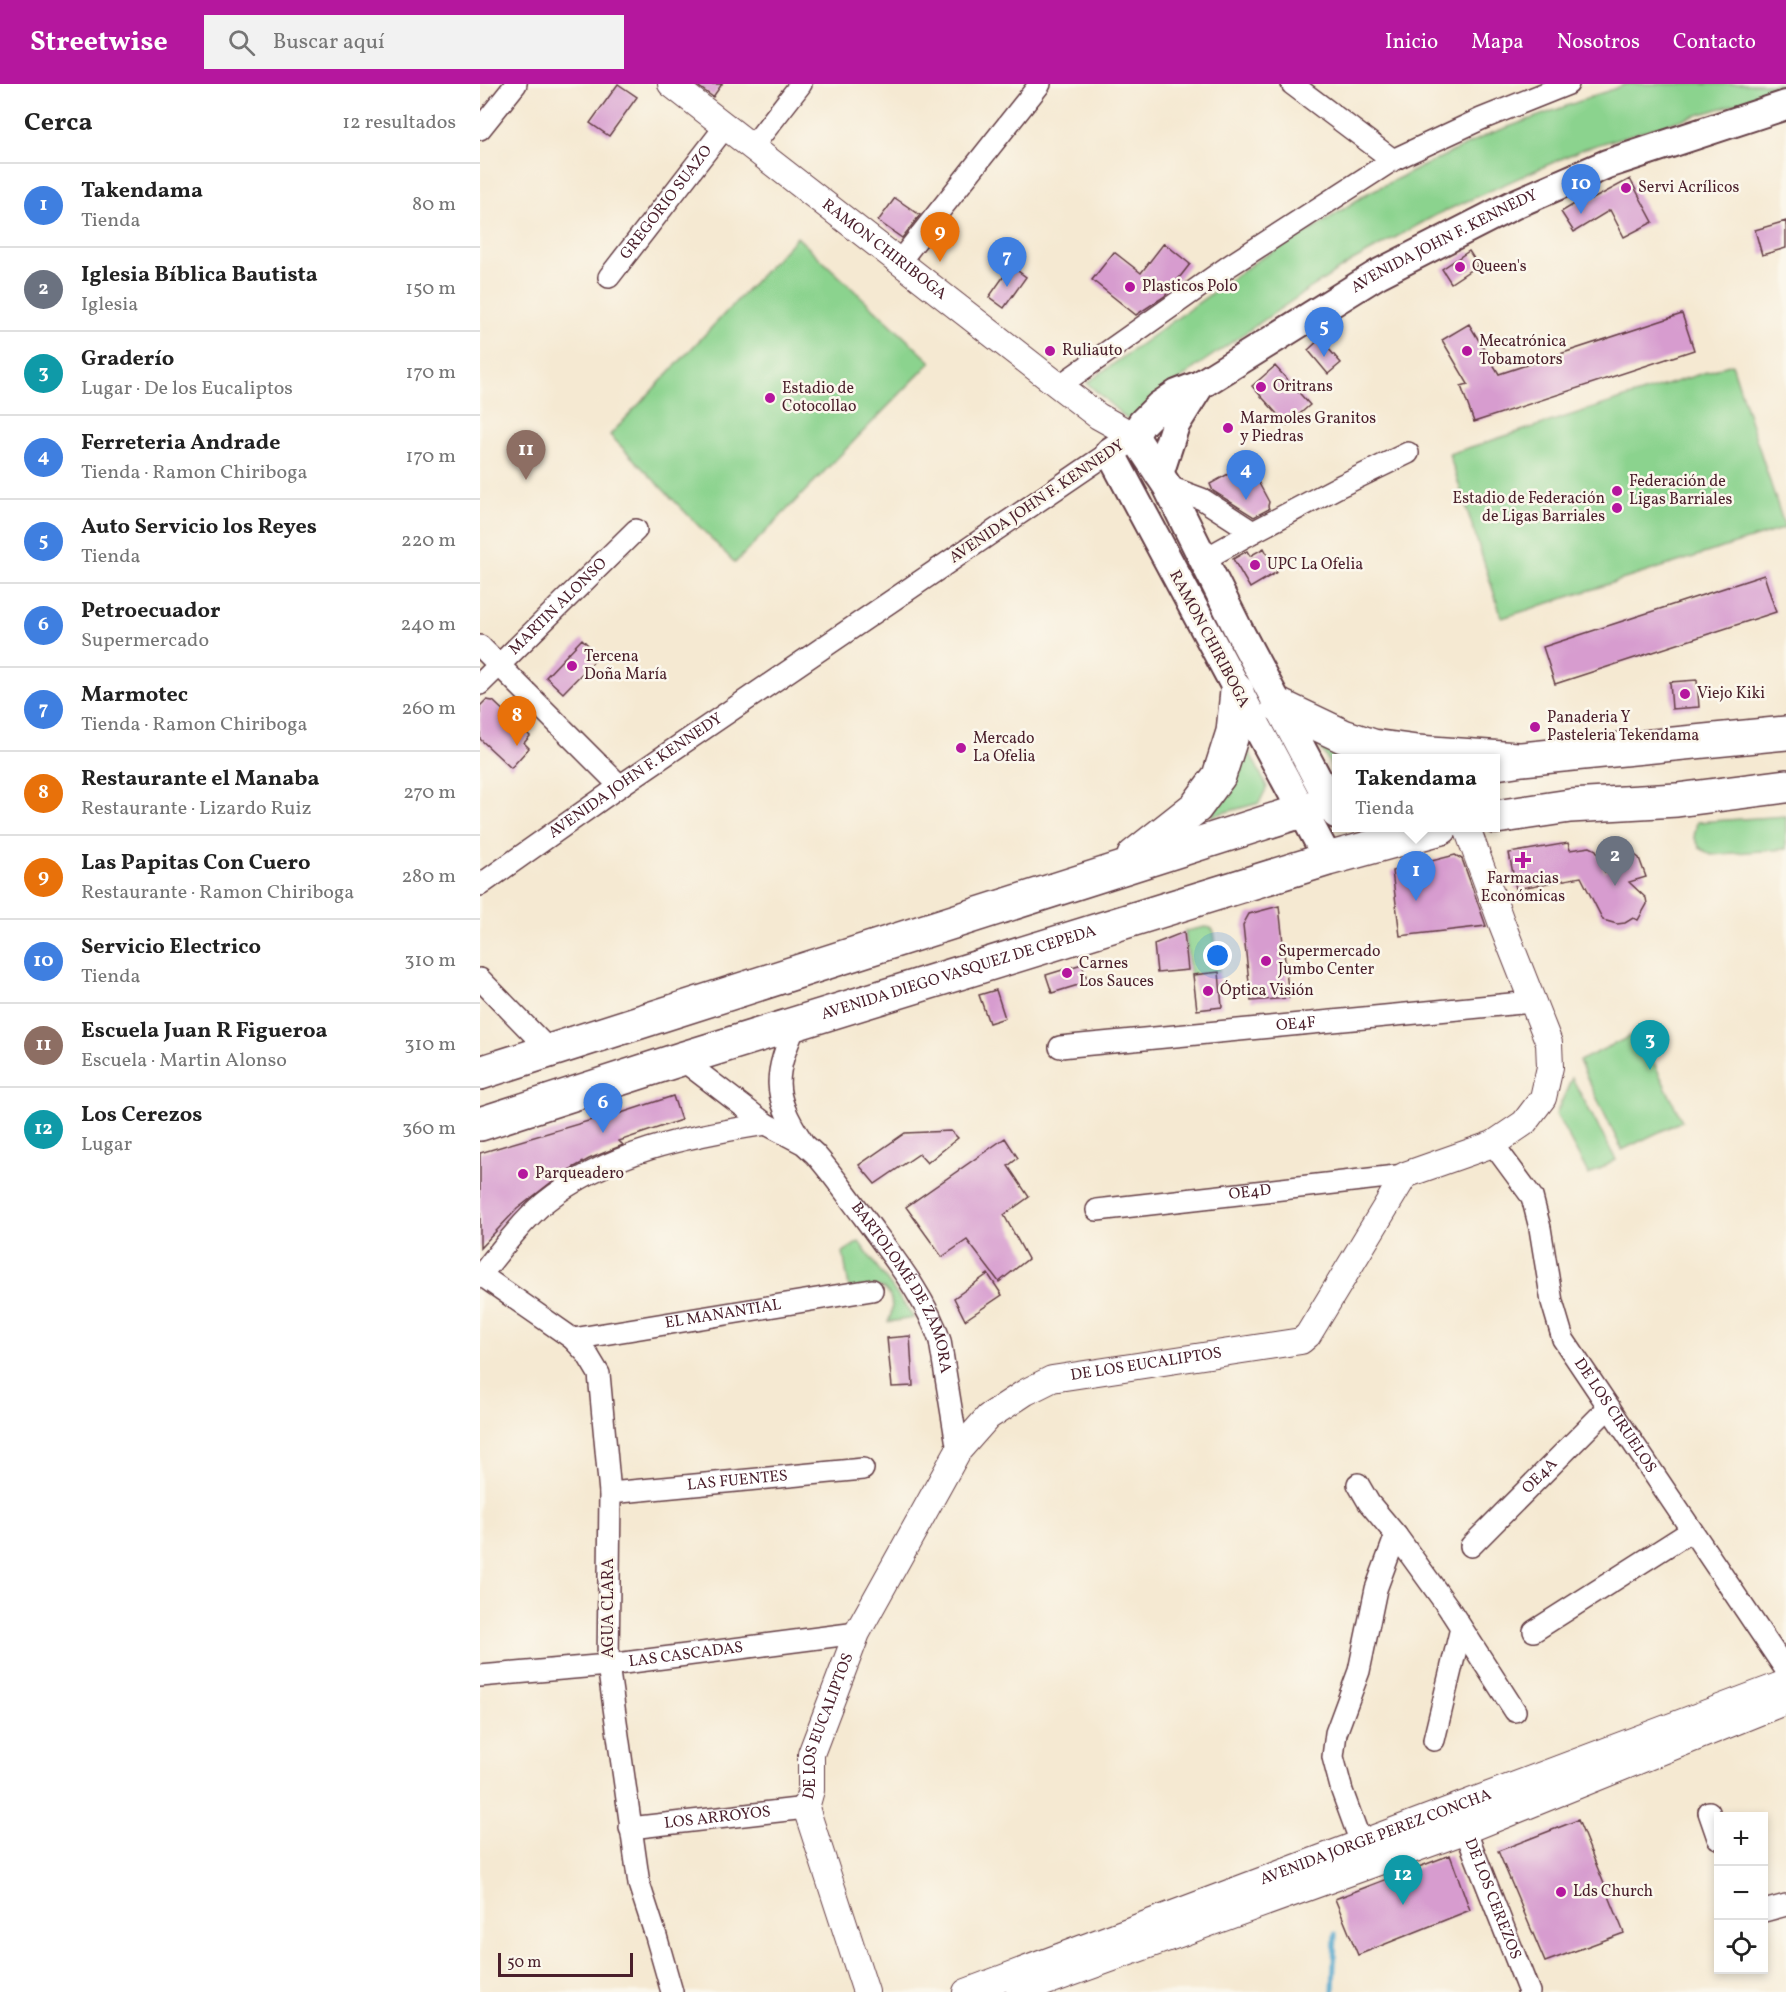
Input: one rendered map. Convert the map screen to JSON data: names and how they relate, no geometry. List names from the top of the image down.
{
  "streets": {
    "main road": ["AVENIDA JOHN F. KENNEDY", "RAMON CHIRIBOGA", "AVENIDA DIEGO VASQUEZ DE CEPEDA"],
    "street": [
      "GREGORIO SUAZO",
      "MARTIN ALONSO",
      "OE4F",
      "OE4D",
      "BARTOLOMÉ DE ZAMORA",
      "EL MANANTIAL",
      "DE LOS EUCALIPTOS",
      "DE LOS CIRUELOS",
      "OE4A",
      "LAS FUENTES",
      "AGUA CLARA",
      "LAS CASCADAS",
      "LOS ARROYOS",
      "AVENIDA JORGE PEREZ CONCHA",
      "DE LOS CEREZOS"
    ]
  },
  "crossings": [
    ["GREGORIO SUAZO", "RAMON CHIRIBOGA"],
    ["AVENIDA JOHN F. KENNEDY", "RAMON CHIRIBOGA"],
    ["AVENIDA DIEGO VASQUEZ DE CEPEDA", "BARTOLOMÉ DE ZAMORA"],
    ["OE4D", "DE LOS EUCALIPTOS"],
    ["BARTOLOMÉ DE ZAMORA", "DE LOS EUCALIPTOS"],
    ["EL MANANTIAL", "AGUA CLARA"],
    ["DE LOS EUCALIPTOS", "LAS CASCADAS"],
    ["DE LOS EUCALIPTOS", "LOS ARROYOS"],
    ["DE LOS CIRUELOS", "OE4A"],
    ["LAS FUENTES", "AGUA CLARA"],
    ["AGUA CLARA", "LAS CASCADAS"],
    ["AGUA CLARA", "LOS ARROYOS"],
    ["AVENIDA JORGE PEREZ CONCHA", "DE LOS CEREZOS"]
  ],
  "places": {
    "other": [
      "Servi Acrílicos",
      "Queen's",
      "Plasticos Polo",
      "Ruliauto",
      "Mecatrónica Tobamotors",
      "Oritrans",
      "Estadio de Cotocollao",
      "Marmoles Granitos y Piedras",
      "Federación de Ligas Barriales",
      "Estadio de Federación de Ligas Barriales",
      "UPC La Ofelia",
      "Tercena Doña María",
      "Viejo Kiki",
      "Panaderia Y Pasteleria Tekendama",
      "Mercado La Ofelia",
      "Supermercado Jumbo Center",
      "Carnes Los Sauces",
      "Óptica Visión",
      "Parqueadero",
      "Lds Church"
    ],
    "health": ["Farmacias Económicas"]
  },
  "scale_bar": "50 m",
  "page": {
    "header": "Streetwise",
    "search": "Buscar aquí",
    "nav": [
      "Inicio",
      "Mapa",
      "Nosotros",
      "Contacto"
    ],
    "heading": ["Cerca", "12 resultados"],
    "list": [
      {
        "mark": "1",
        "name": "Takendama",
        "note": "Tienda",
        "value": "80 m"
      },
      {
        "mark": "2",
        "name": "Iglesia Bíblica Bautista",
        "note": "Iglesia",
        "value": "150 m"
      },
      {
        "mark": "3",
        "name": "Graderío",
        "note": "Lugar · De los Eucaliptos",
        "value": "170 m"
      },
      {
        "mark": "4",
        "name": "Ferreteria Andrade",
        "note": "Tienda · Ramon Chiriboga",
        "value": "170 m"
      },
      {
        "mark": "5",
        "name": "Auto Servicio los Reyes",
        "note": "Tienda",
        "value": "220 m"
      },
      {
        "mark": "6",
        "name": "Petroecuador",
        "note": "Supermercado",
        "value": "240 m"
      },
      {
        "mark": "7",
        "name": "Marmotec",
        "note": "Tienda · Ramon Chiriboga",
        "value": "260 m"
      },
      {
        "mark": "8",
        "name": "Restaurante el Manaba",
        "note": "Restaurante · Lizardo Ruiz",
        "value": "270 m"
      },
      {
        "mark": "9",
        "name": "Las Papitas Con Cuero",
        "note": "Restaurante · Ramon Chiriboga",
        "value": "280 m"
      },
      {
        "mark": "10",
        "name": "Servicio Electrico",
        "note": "Tienda",
        "value": "310 m"
      },
      {
        "mark": "11",
        "name": "Escuela Juan R Figueroa",
        "note": "Escuela · Martin Alonso",
        "value": "310 m"
      },
      {
        "mark": "12",
        "name": "Los Cerezos",
        "note": "Lugar",
        "value": "360 m"
      }
    ],
    "pins": [
      "10",
      "9",
      "7",
      "5",
      "11",
      "4",
      "8",
      "2",
      "1",
      "3",
      "6",
      "12"
    ],
    "popup": ["Takendama", "Tienda"],
    "map_buttons": ["+", "−"],
    "scale": "50 m"
  }
}
